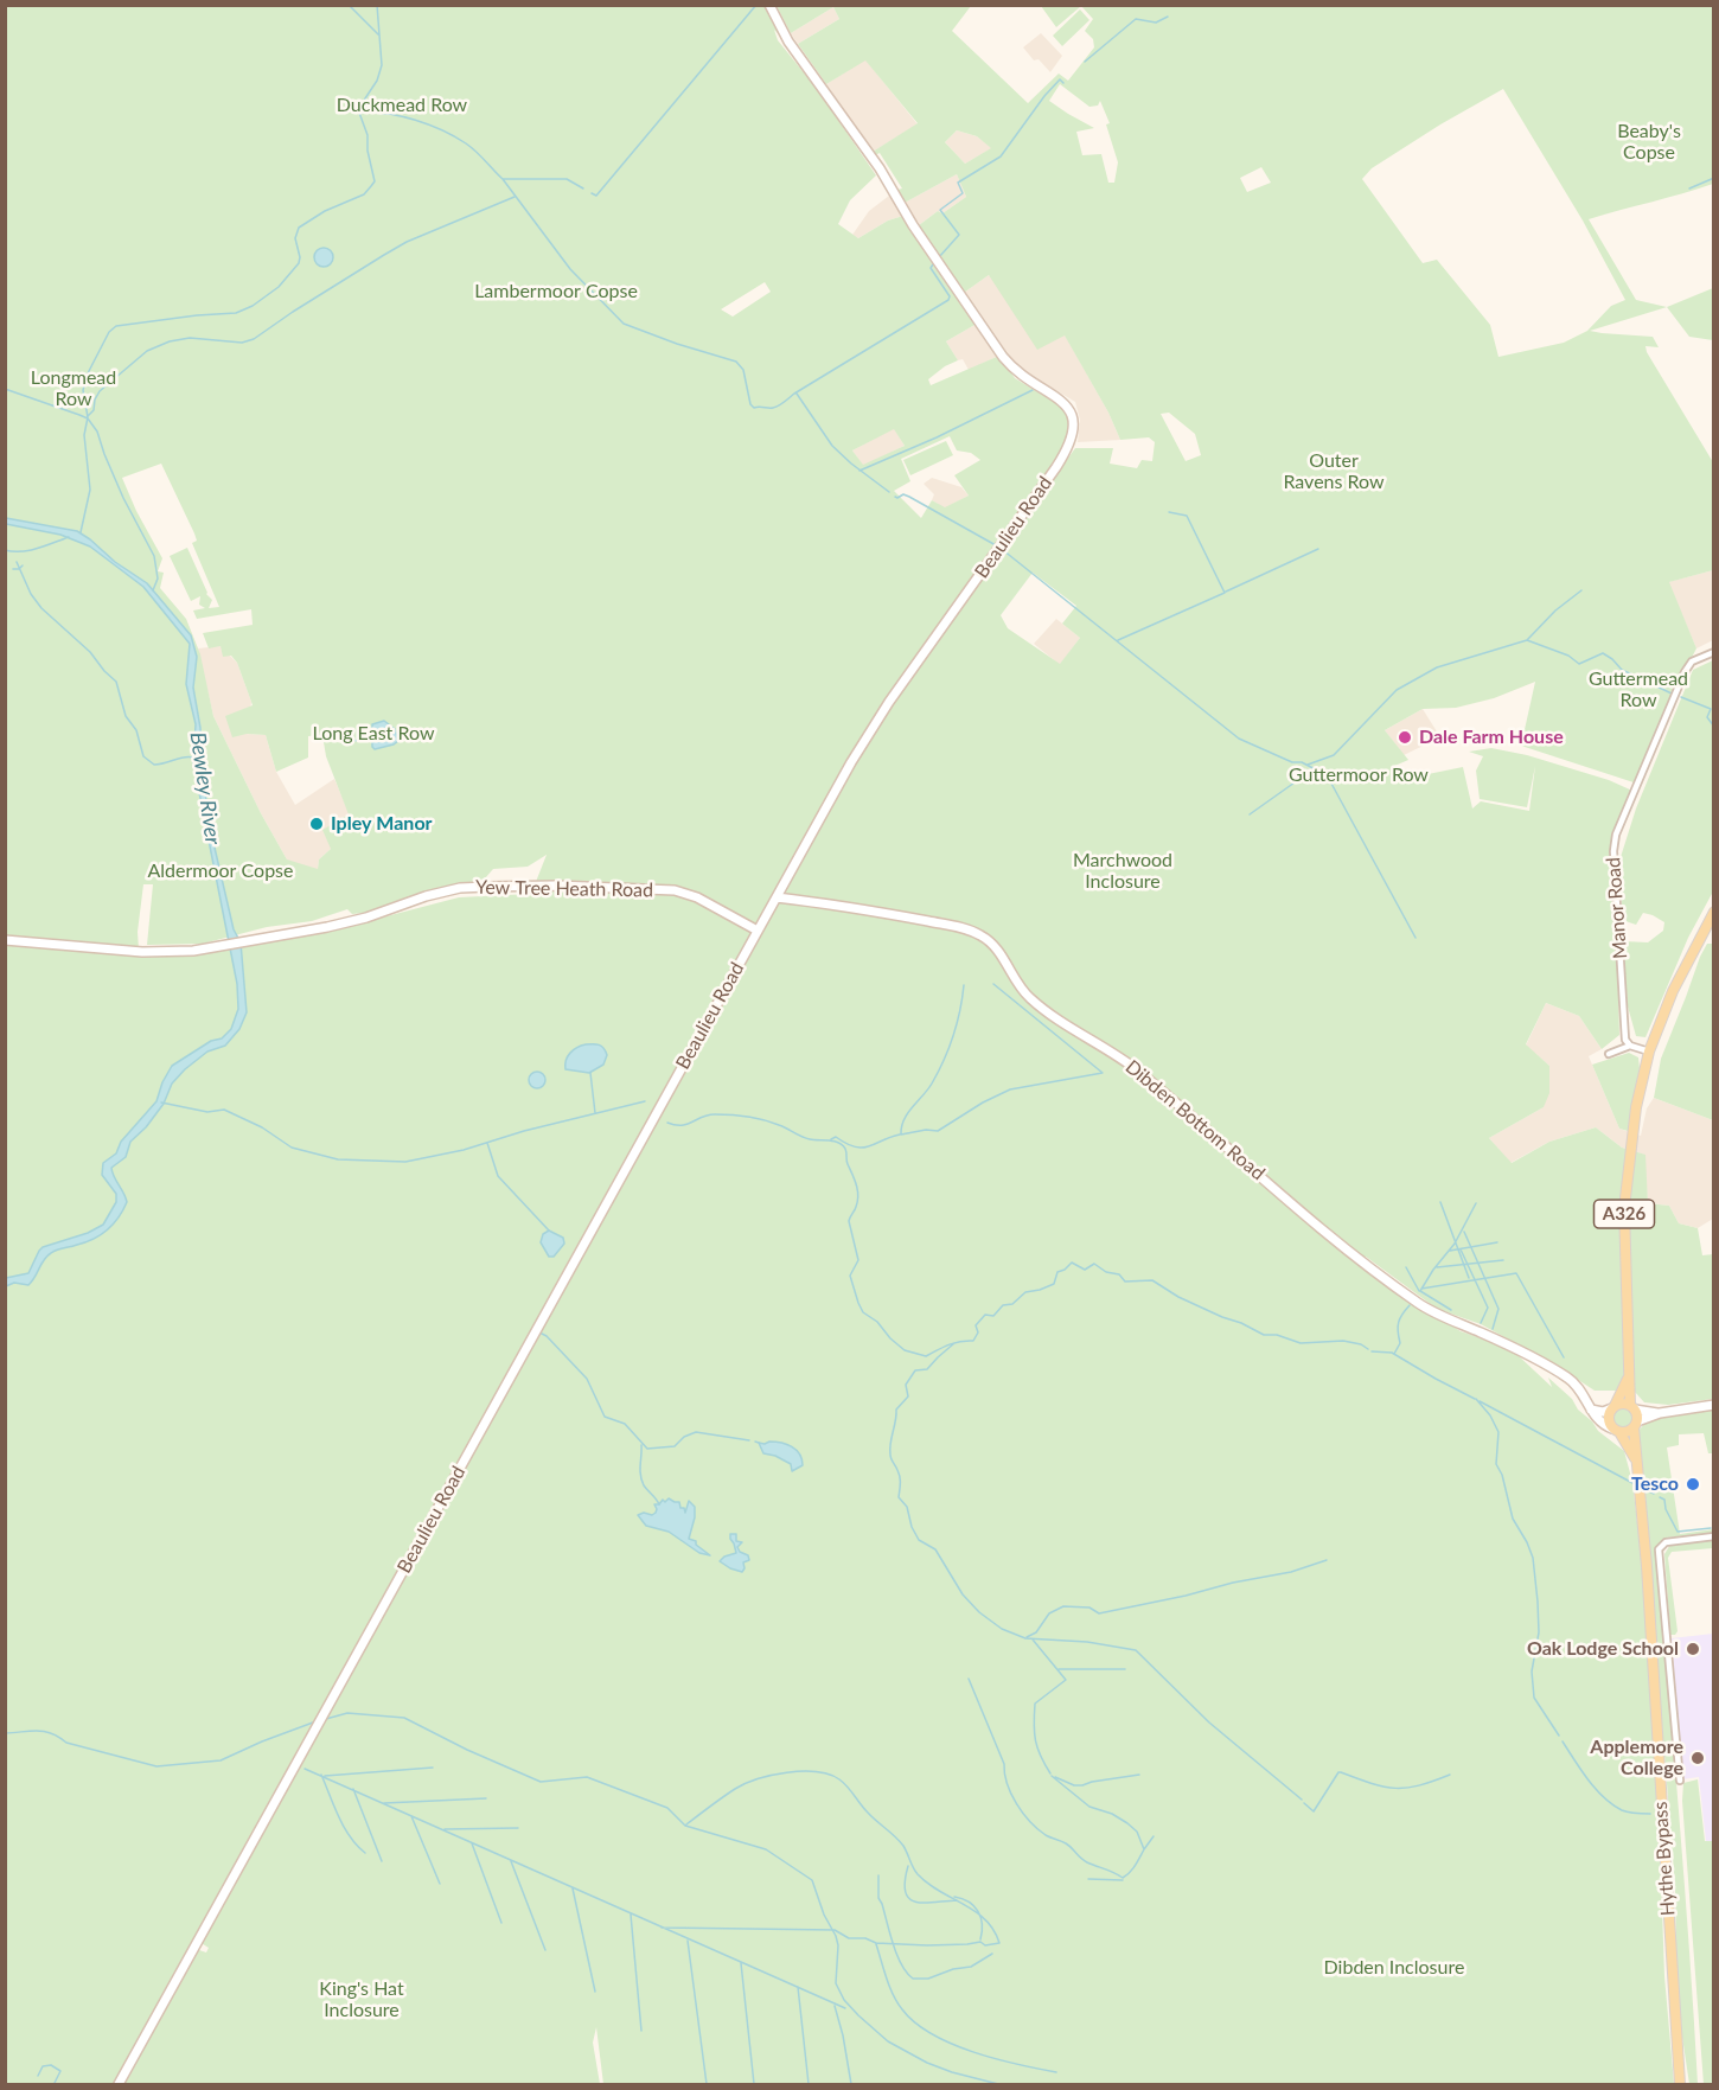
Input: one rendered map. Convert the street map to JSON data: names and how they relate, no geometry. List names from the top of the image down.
{
  "streets": {
    "main road": ["A326", "Hythe Bypass"],
    "street": [
      "Beaulieu Road",
      "Yew Tree Heath Road",
      "Manor Road",
      "Dibden Bottom Road"
    ]
  },
  "crossings": [
    ["Beaulieu Road", "Yew Tree Heath Road"],
    ["Beaulieu Road", "Dibden Bottom Road"],
    ["Dibden Bottom Road", "A326"],
    ["Dibden Bottom Road", "Hythe Bypass"],
    ["A326", "Hythe Bypass"]
  ],
  "water": ["Bewley River"],
  "parks": [
    "Duckmead Row",
    "Beaby's Copse",
    "Lambermoor Copse",
    "Longmead Row",
    "Outer Ravens Row",
    "Guttermead Row",
    "Long East Row",
    "Guttermoor Row",
    "Marchwood Inclosure",
    "Aldermoor Copse",
    "Dibden Inclosure",
    "King's Hat Inclosure"
  ],
  "places": [
    "Dale Farm House",
    "Ipley Manor",
    "Tesco",
    "Oak Lodge School",
    "Applemore College"
  ]
}
